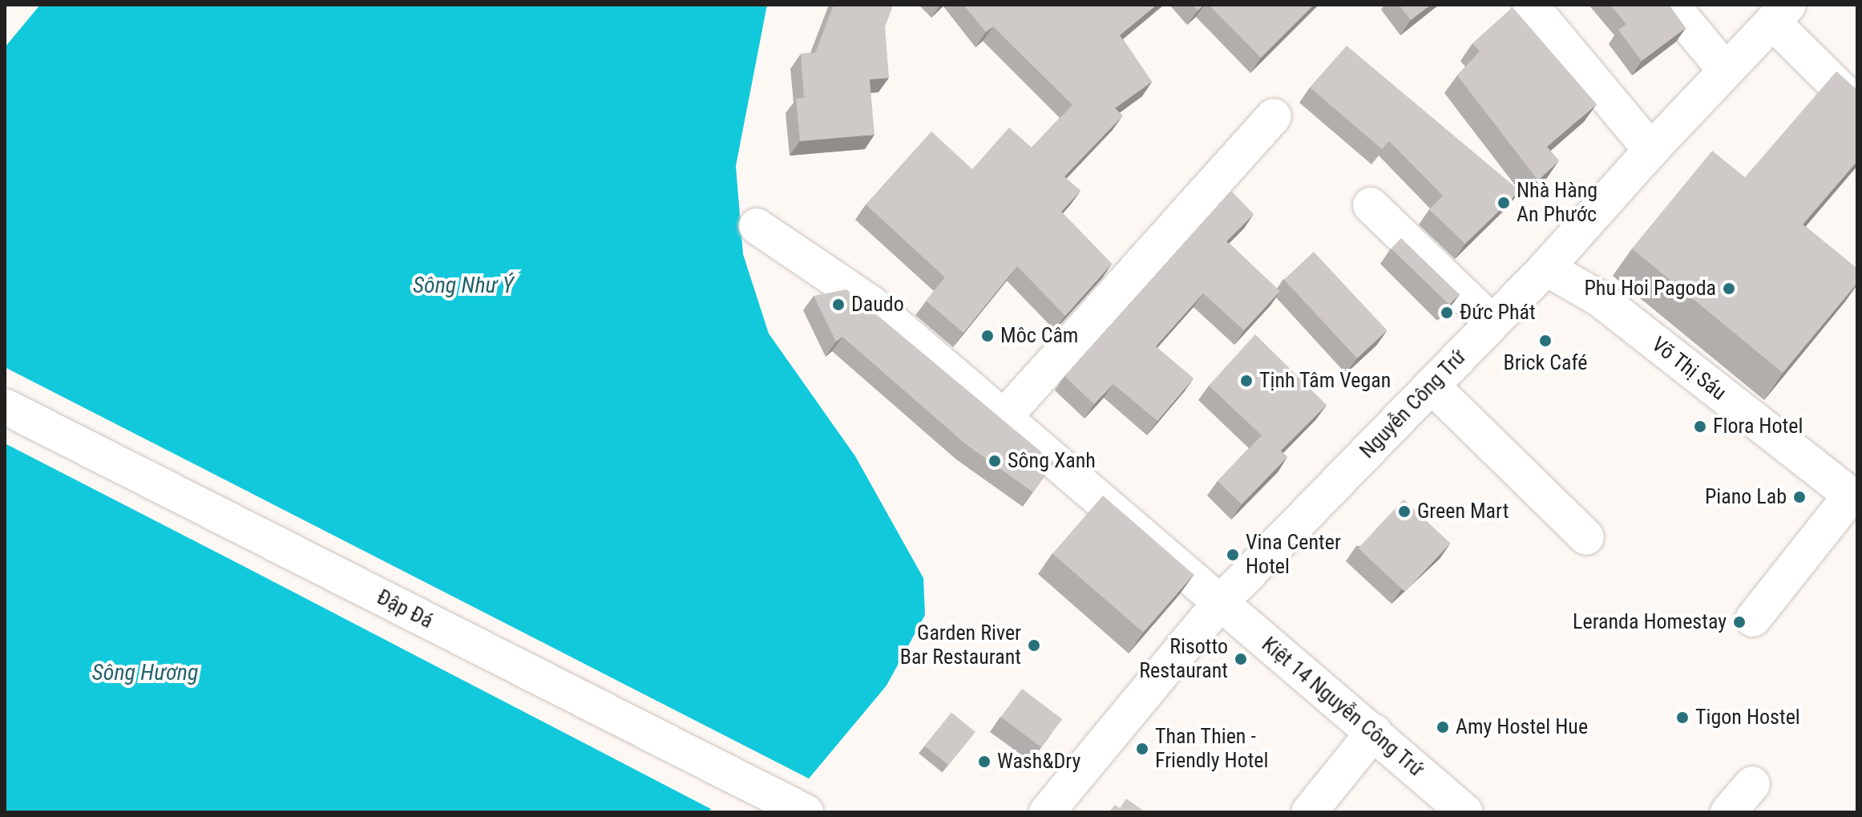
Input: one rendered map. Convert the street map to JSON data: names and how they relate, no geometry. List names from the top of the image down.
{
  "streets": {
    "street": [
      "Võ Thị Sáu",
      "Nguyễn Công Trứ",
      "Đập Đá",
      "Kiệt 14 Nguyễn Công Trứ"
    ]
  },
  "crossings": [
    ["Võ Thị Sáu", "Nguyễn Công Trứ"],
    ["Nguyễn Công Trứ", "Kiệt 14 Nguyễn Công Trứ"]
  ],
  "water": ["Sông Như Ý", "Sông Hương"],
  "places": [
    "Nhà Hàng An Phước",
    "Phu Hoi Pagoda",
    "Daudo",
    "Đức Phát",
    "Môc Câm",
    "Brick Café",
    "Tịnh Tâm Vegan",
    "Flora Hotel",
    "Sông Xanh",
    "Piano Lab",
    "Green Mart",
    "Vina Center Hotel",
    "Leranda Homestay",
    "Garden River Bar Restaurant",
    "Risotto Restaurant",
    "Tigon Hostel",
    "Amy Hostel Hue",
    "Than Thien - Friendly Hotel",
    "Wash&Dry"
  ]
}
